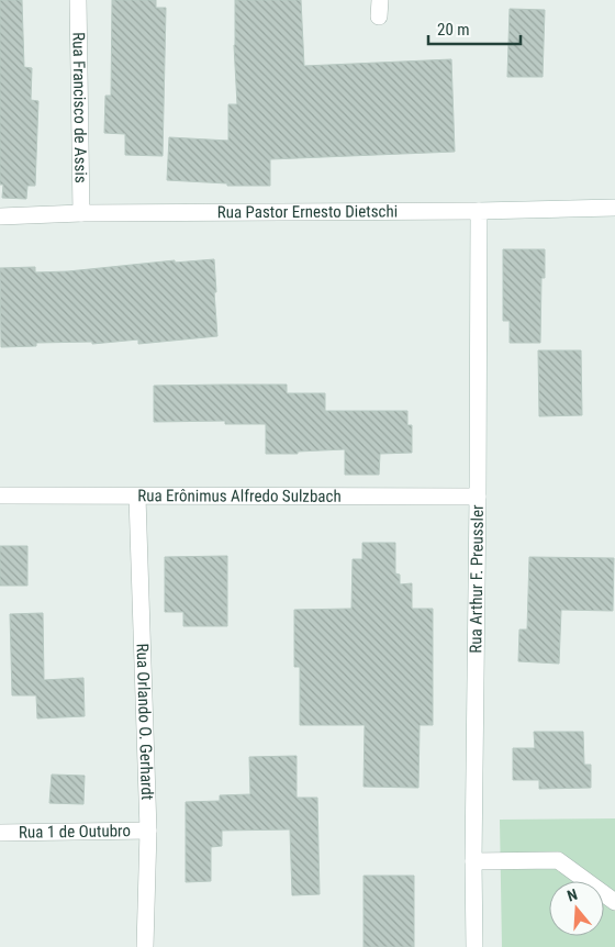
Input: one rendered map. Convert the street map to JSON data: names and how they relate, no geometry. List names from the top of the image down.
{
  "streets": {
    "street": [
      "Rua Francisco de Assis",
      "Rua Pastor Ernesto Dietschi",
      "Rua Erônimus Alfredo Sulzbach",
      "Rua Arthur F. Preussler",
      "Rua Orlando O. Gerhardt",
      "Rua 1 de Outubro"
    ]
  },
  "crossings": [
    ["Rua Francisco de Assis", "Rua Pastor Ernesto Dietschi"],
    ["Rua Pastor Ernesto Dietschi", "Rua Arthur F. Preussler"],
    ["Rua Erônimus Alfredo Sulzbach", "Rua Arthur F. Preussler"],
    ["Rua Erônimus Alfredo Sulzbach", "Rua Orlando O. Gerhardt"],
    ["Rua Orlando O. Gerhardt", "Rua 1 de Outubro"]
  ],
  "scale_bar": "20 m",
  "north": "top"
}
